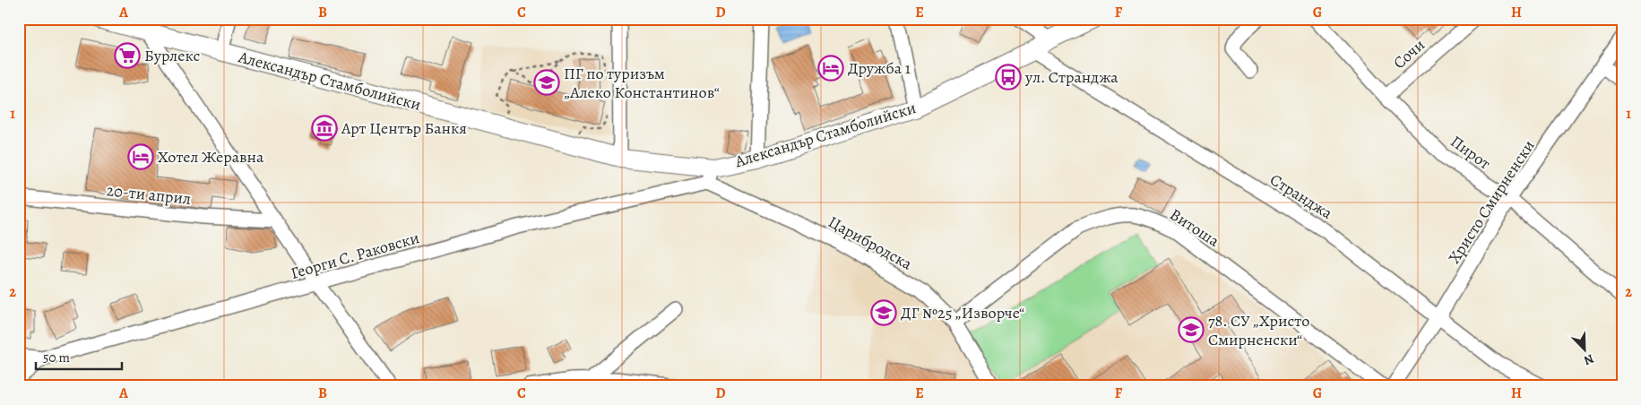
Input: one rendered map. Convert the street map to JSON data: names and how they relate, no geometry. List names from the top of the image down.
{
  "streets": {
    "street": [
      "Сочи",
      "Александър Стамболийски",
      "Пирот",
      "20-ти април",
      "Странджа",
      "Христо Смирненски",
      "Витоша",
      "Царибродска",
      "Георги С. Раковски"
    ]
  },
  "crossings": [
    ["Сочи", "Пирот"],
    ["Александър Стамболийски", "Странджа"],
    ["Александър Стамболийски", "Царибродска"],
    ["Александър Стамболийски", "Георги С. Раковски"],
    ["Пирот", "Христо Смирненски"],
    ["Странджа", "Христо Смирненски"],
    ["Витоша", "Царибродска"],
    ["Царибродска", "Георги С. Раковски"]
  ],
  "places": {
    "supermarket": ["Бурлекс"],
    "hotel": ["Дружба 1", "Хотел Жеравна"],
    "bus stop": ["ул. Странджа"],
    "school or university": ["ПГ по туризъм „Алеко Константинов“", "ДГ №25 „Изворче“", "78. СУ „Христо Смирненски“"],
    "museum": ["Арт Център Банкя"]
  },
  "scale_bar": "50 m",
  "north": "bottom right",
  "grid": {
    "columns": [
      "A",
      "B",
      "C",
      "D",
      "E",
      "F",
      "G",
      "H"
    ],
    "rows": ["1", "2"]
  }
}
